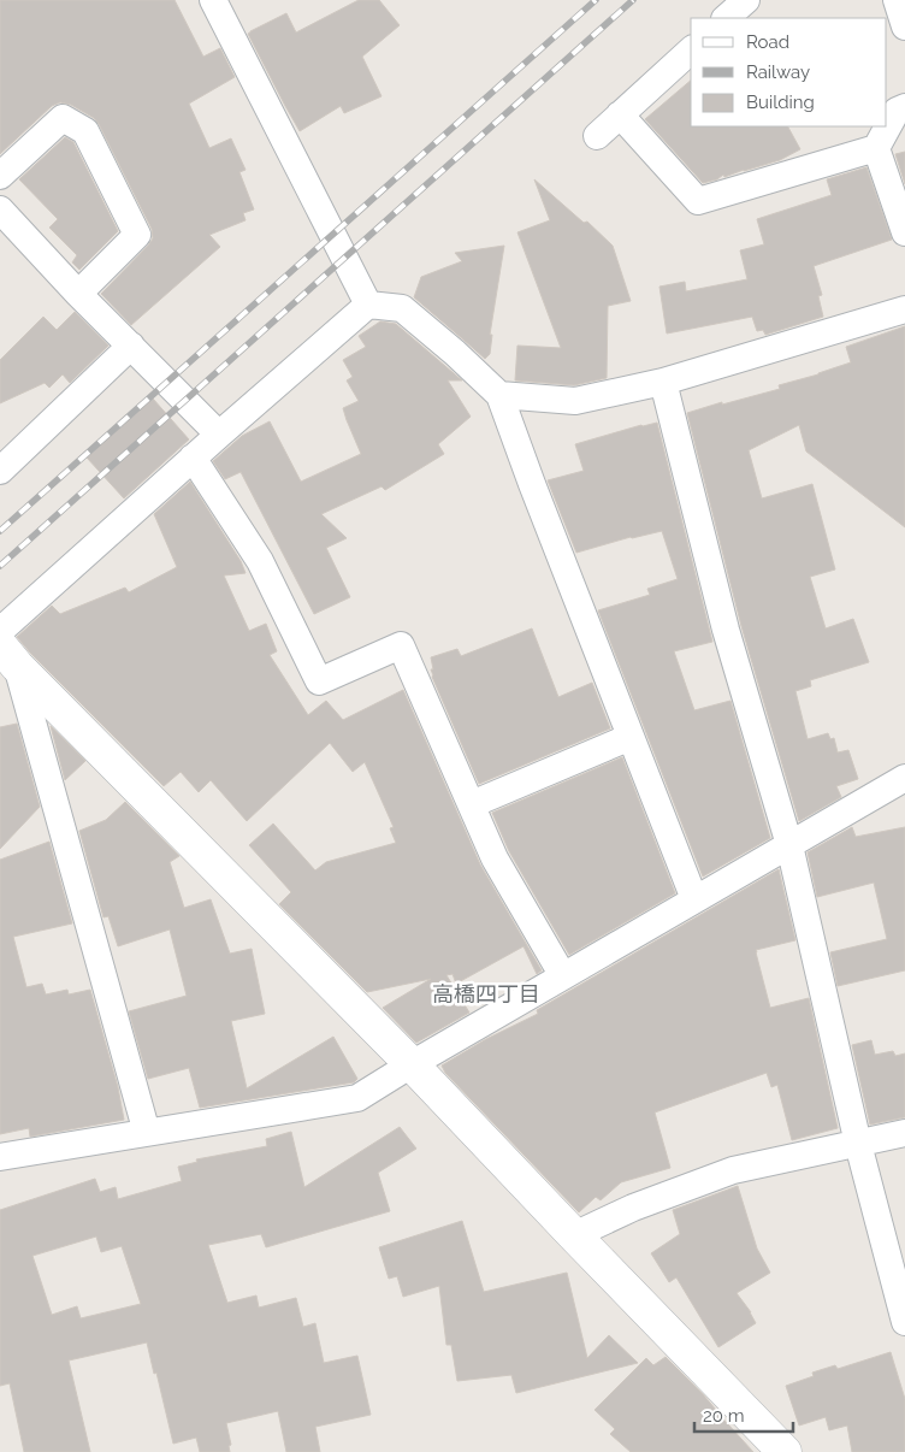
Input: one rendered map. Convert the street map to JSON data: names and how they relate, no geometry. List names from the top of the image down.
{
  "districts": ["高橋四丁目"],
  "legend": ["Road", "Railway", "Building"],
  "scale_bar": "20 m"
}
